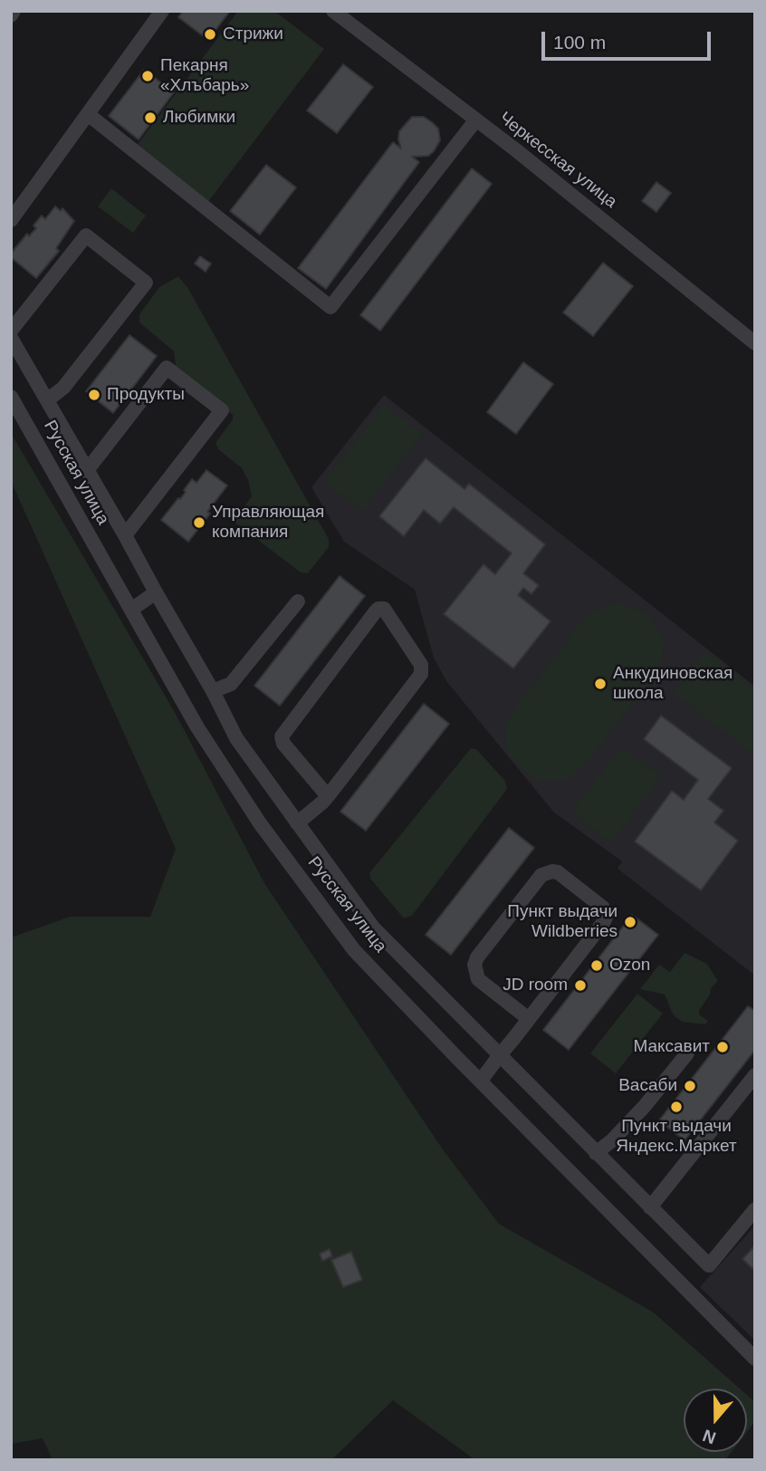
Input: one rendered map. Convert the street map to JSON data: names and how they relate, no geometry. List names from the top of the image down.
{
  "streets": {
    "street": ["Черкесская улица", "Русская улица"]
  },
  "places": [
    "Стрижи",
    "Пекарня «Хлъбарь»",
    "Любимки",
    "Продукты",
    "Управляющая компания",
    "Анкудиновская школа",
    "Пункт выдачи Wildberries",
    "Ozon",
    "JD room",
    "Максавит",
    "Васаби",
    "Пункт выдачи Яндекс.Маркет"
  ],
  "scale_bar": "100 m",
  "north": "bottom"
}
